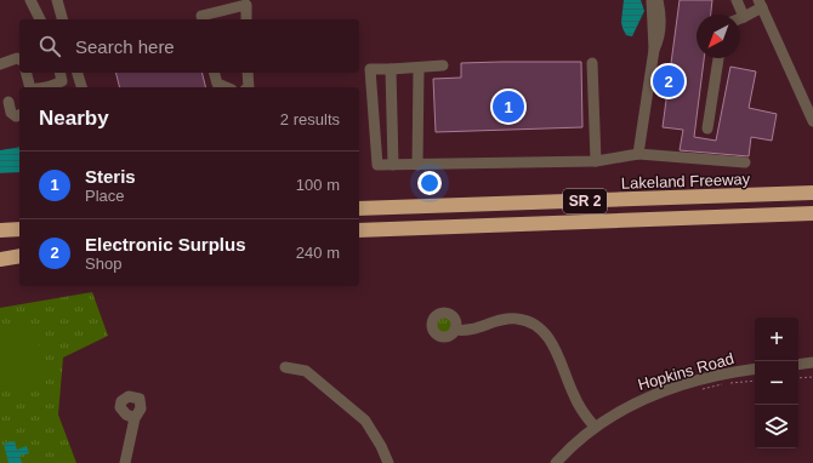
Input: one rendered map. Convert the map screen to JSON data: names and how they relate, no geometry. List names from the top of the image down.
{
  "streets": {
    "highway": ["Lakeland Freeway", "SR 2"],
    "street": ["Hopkins Road"]
  },
  "north": "bottom left",
  "page": {
    "search": "Search here",
    "pins": ["2", "1"],
    "heading": ["Nearby", "2 results"],
    "list": [
      {
        "mark": "1",
        "name": "Steris",
        "note": "Place",
        "value": "100 m"
      },
      {
        "mark": "2",
        "name": "Electronic Surplus",
        "note": "Shop",
        "value": "240 m"
      }
    ],
    "map_buttons": ["+", "−"]
  }
}
